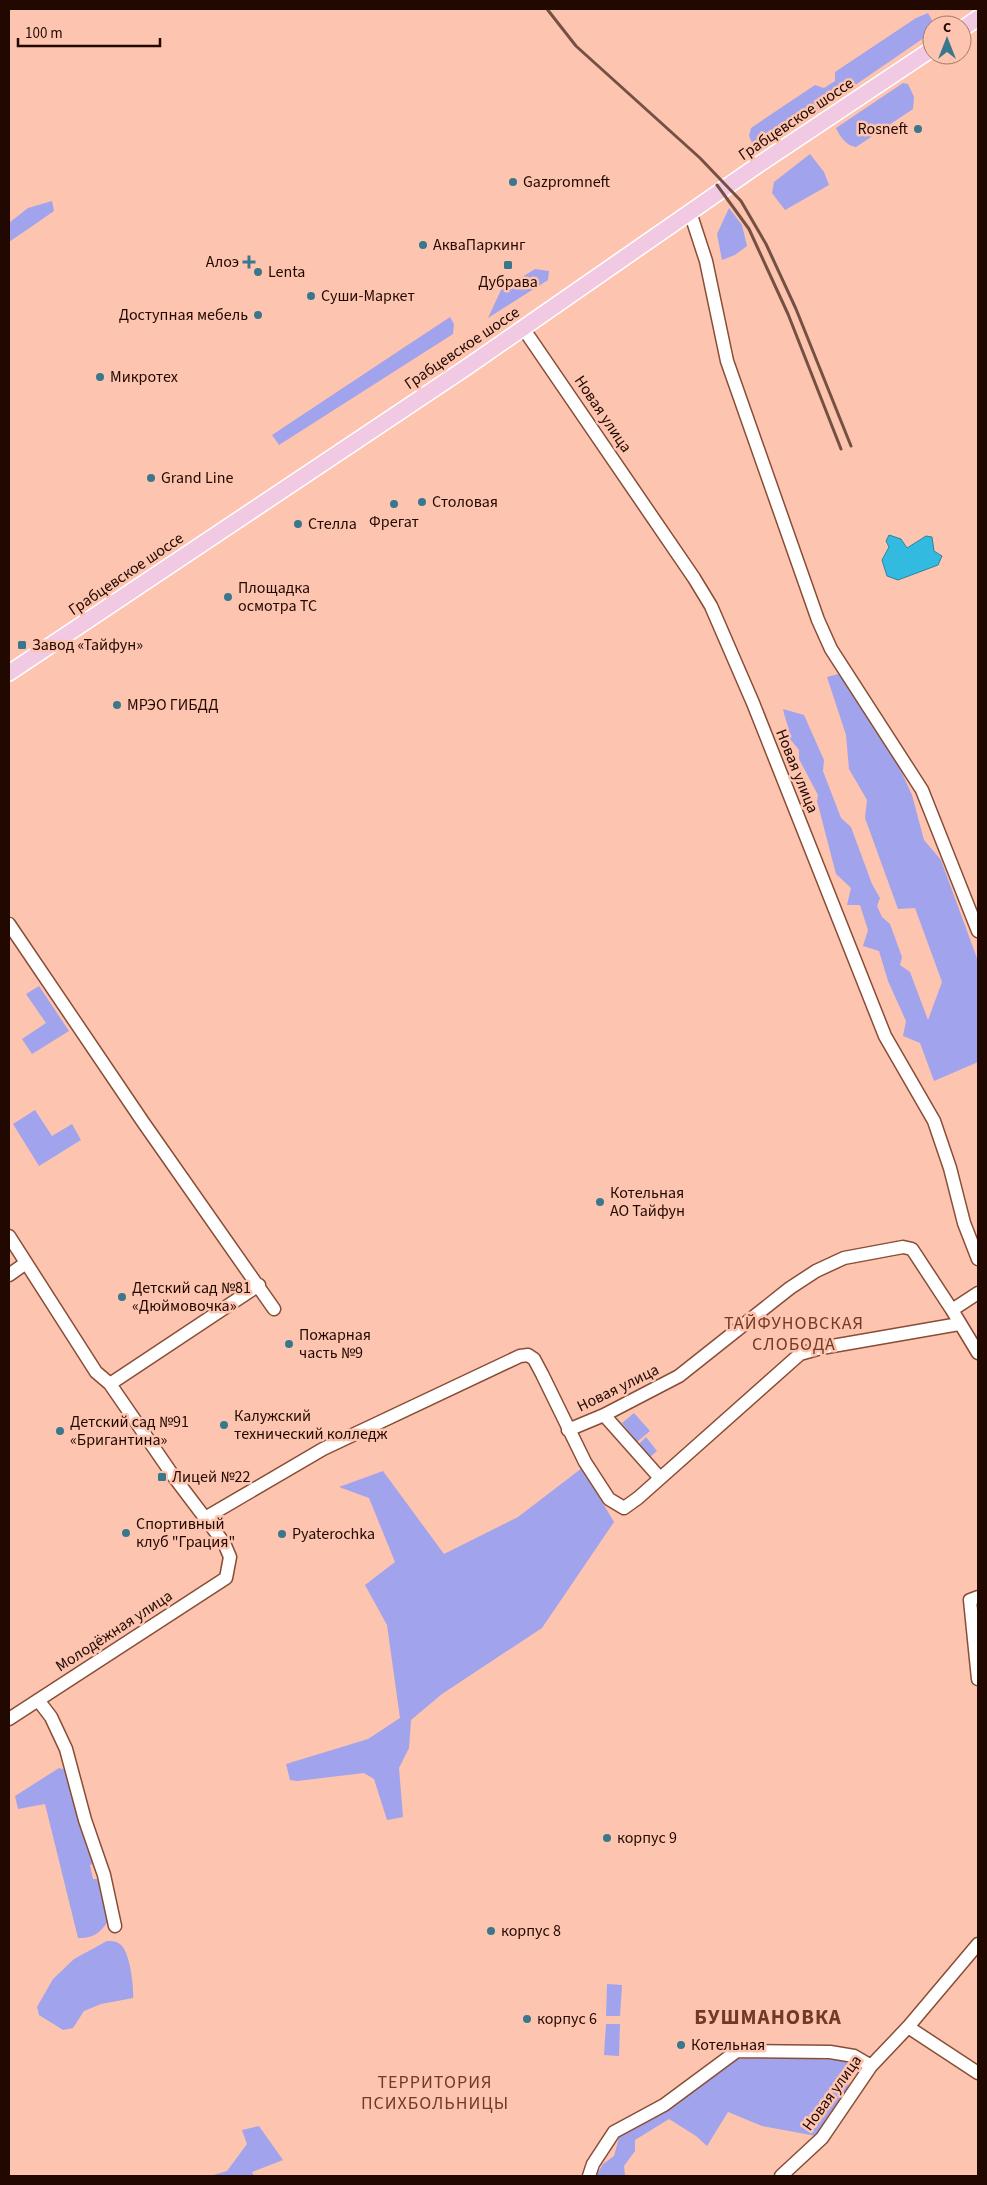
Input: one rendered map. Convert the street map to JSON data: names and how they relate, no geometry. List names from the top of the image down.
{
  "streets": {
    "main road": ["Грабцевское шоссе"],
    "street": ["Новая улица", "Молодёжная улица"]
  },
  "crossings": [
    ["Грабцевское шоссе", "Новая улица"]
  ],
  "districts": ["ТАЙФУНОВСКАЯ СЛОБОДА", "БУШМАНОВКА", "ТЕРРИТОРИЯ ПСИХБОЛЬНИЦЫ"],
  "places": {
    "other": [
      "Rosneft",
      "Gazpromneft",
      "АкваПаркинг",
      "Lenta",
      "Суши-Маркет",
      "Доступная мебель",
      "Микротех",
      "Grand Line",
      "Столовая",
      "Фрегат",
      "Стелла",
      "Площадка осмотра ТС",
      "МРЭО ГИБДД",
      "Котельная АО Тайфун",
      "Детский сад №81 «Дюймовочка»",
      "Пожарная часть №9",
      "Калужский технический колледж",
      "Детский сад №91 «Бригантина»",
      "Спортивный клуб \"Грация\"",
      "Pyaterochka",
      "корпус 9",
      "корпус 8",
      "корпус 6",
      "Котельная"
    ],
    "health": ["Алоэ"],
    "transit": ["Дубрава", "Завод «Тайфун»", "Лицей №22"]
  },
  "scale_bar": "100 m",
  "north": "top"
}
